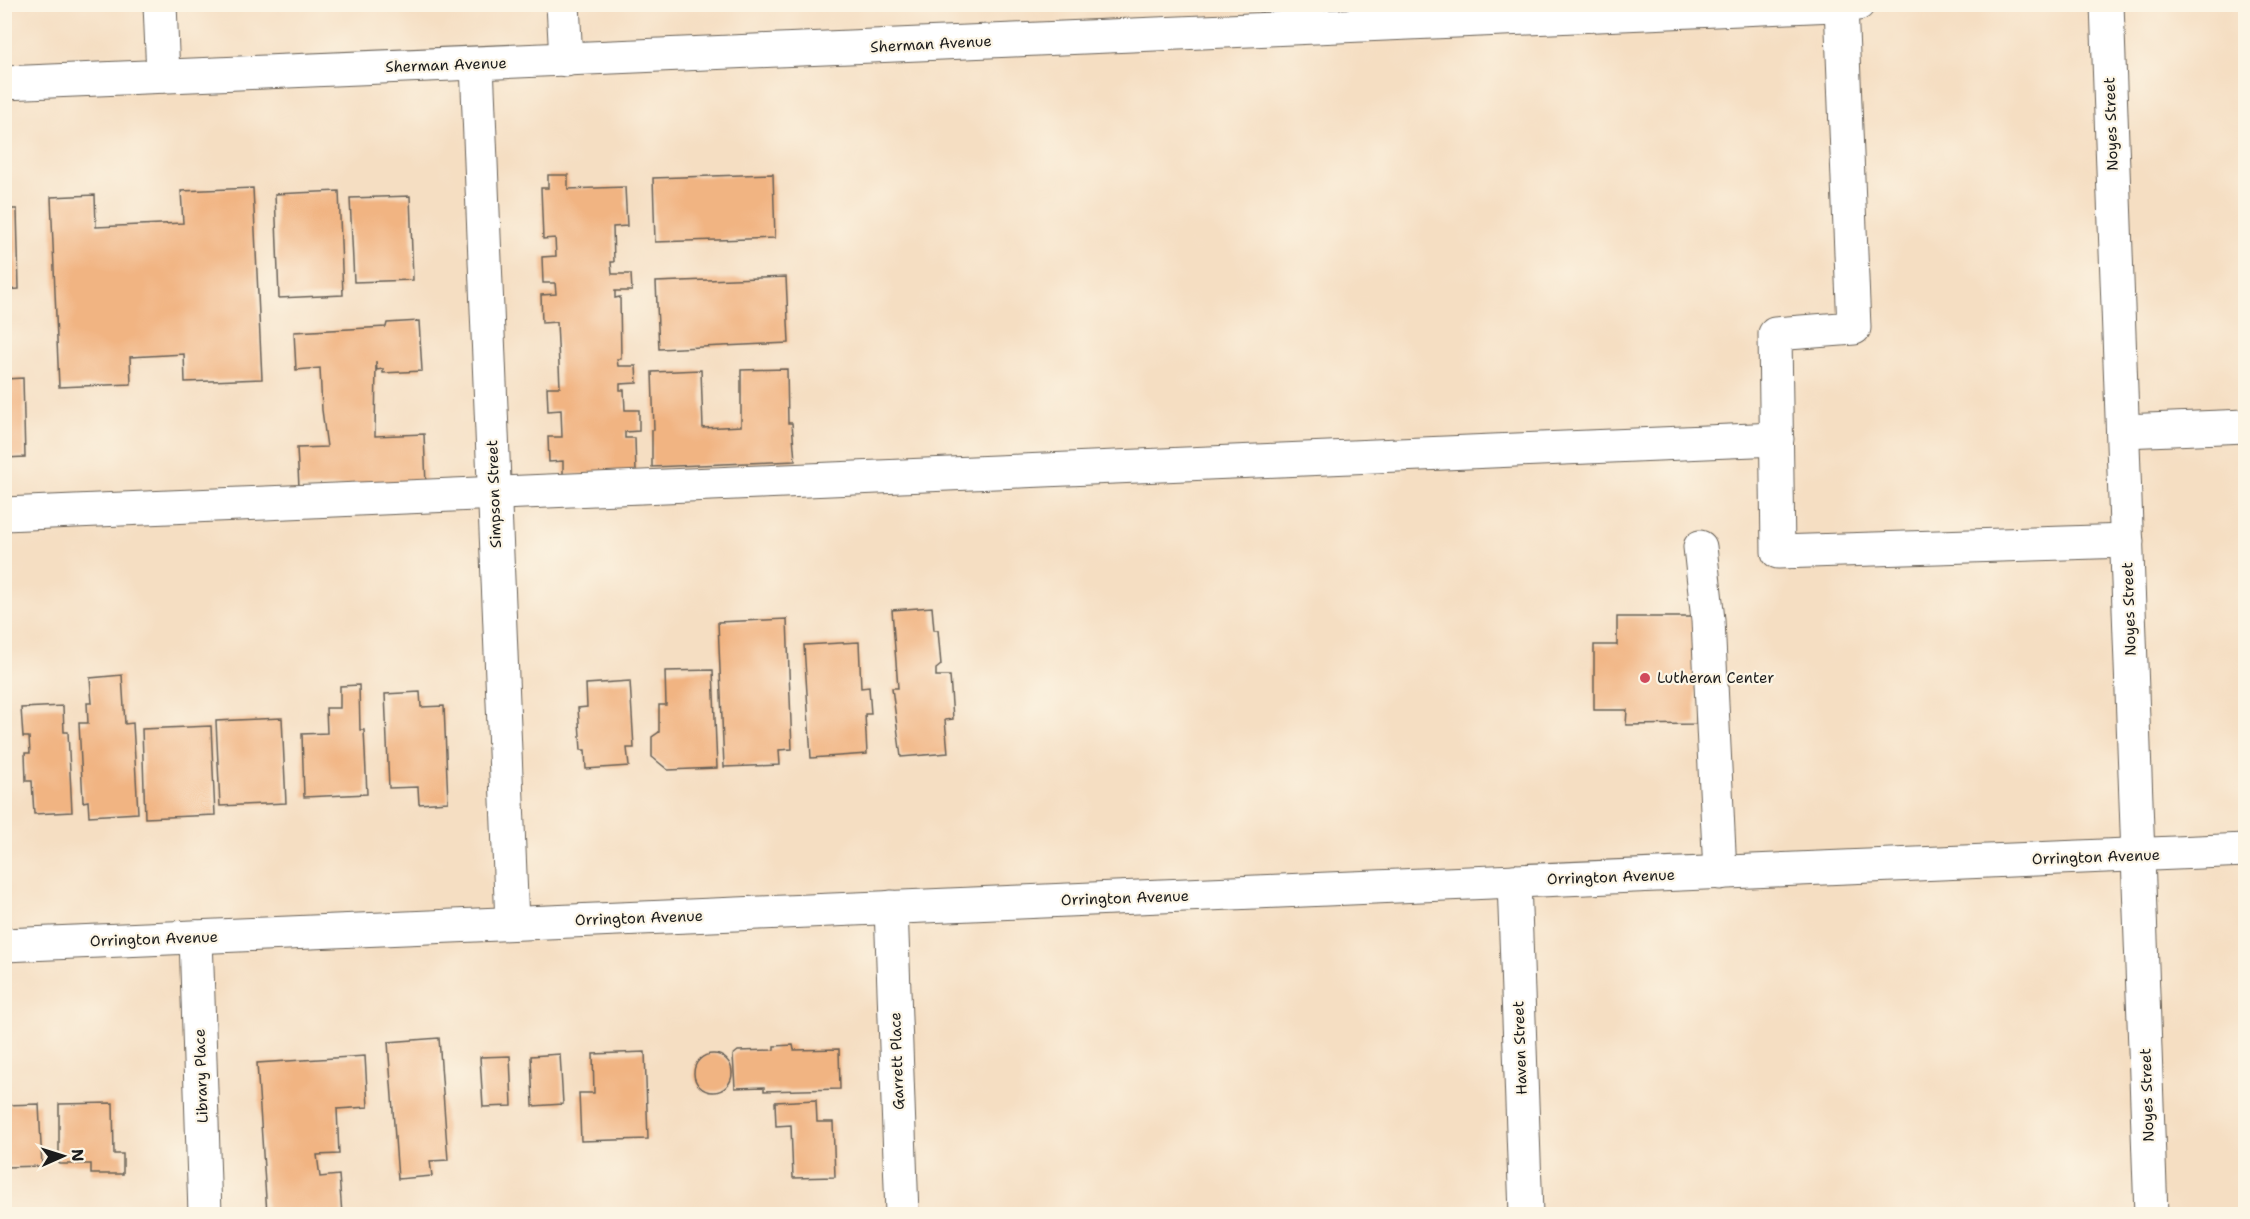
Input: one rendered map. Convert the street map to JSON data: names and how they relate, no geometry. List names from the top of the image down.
{
  "streets": {
    "street": [
      "Sherman Avenue",
      "Noyes Street",
      "Simpson Street",
      "Orrington Avenue",
      "Haven Street",
      "Garrett Place",
      "Library Place"
    ]
  },
  "crossings": [
    ["Sherman Avenue", "Simpson Street"],
    ["Noyes Street", "Orrington Avenue"],
    ["Simpson Street", "Orrington Avenue"],
    ["Orrington Avenue", "Haven Street"],
    ["Orrington Avenue", "Garrett Place"],
    ["Orrington Avenue", "Library Place"]
  ],
  "places": ["Lutheran Center"],
  "north": "right"
}
